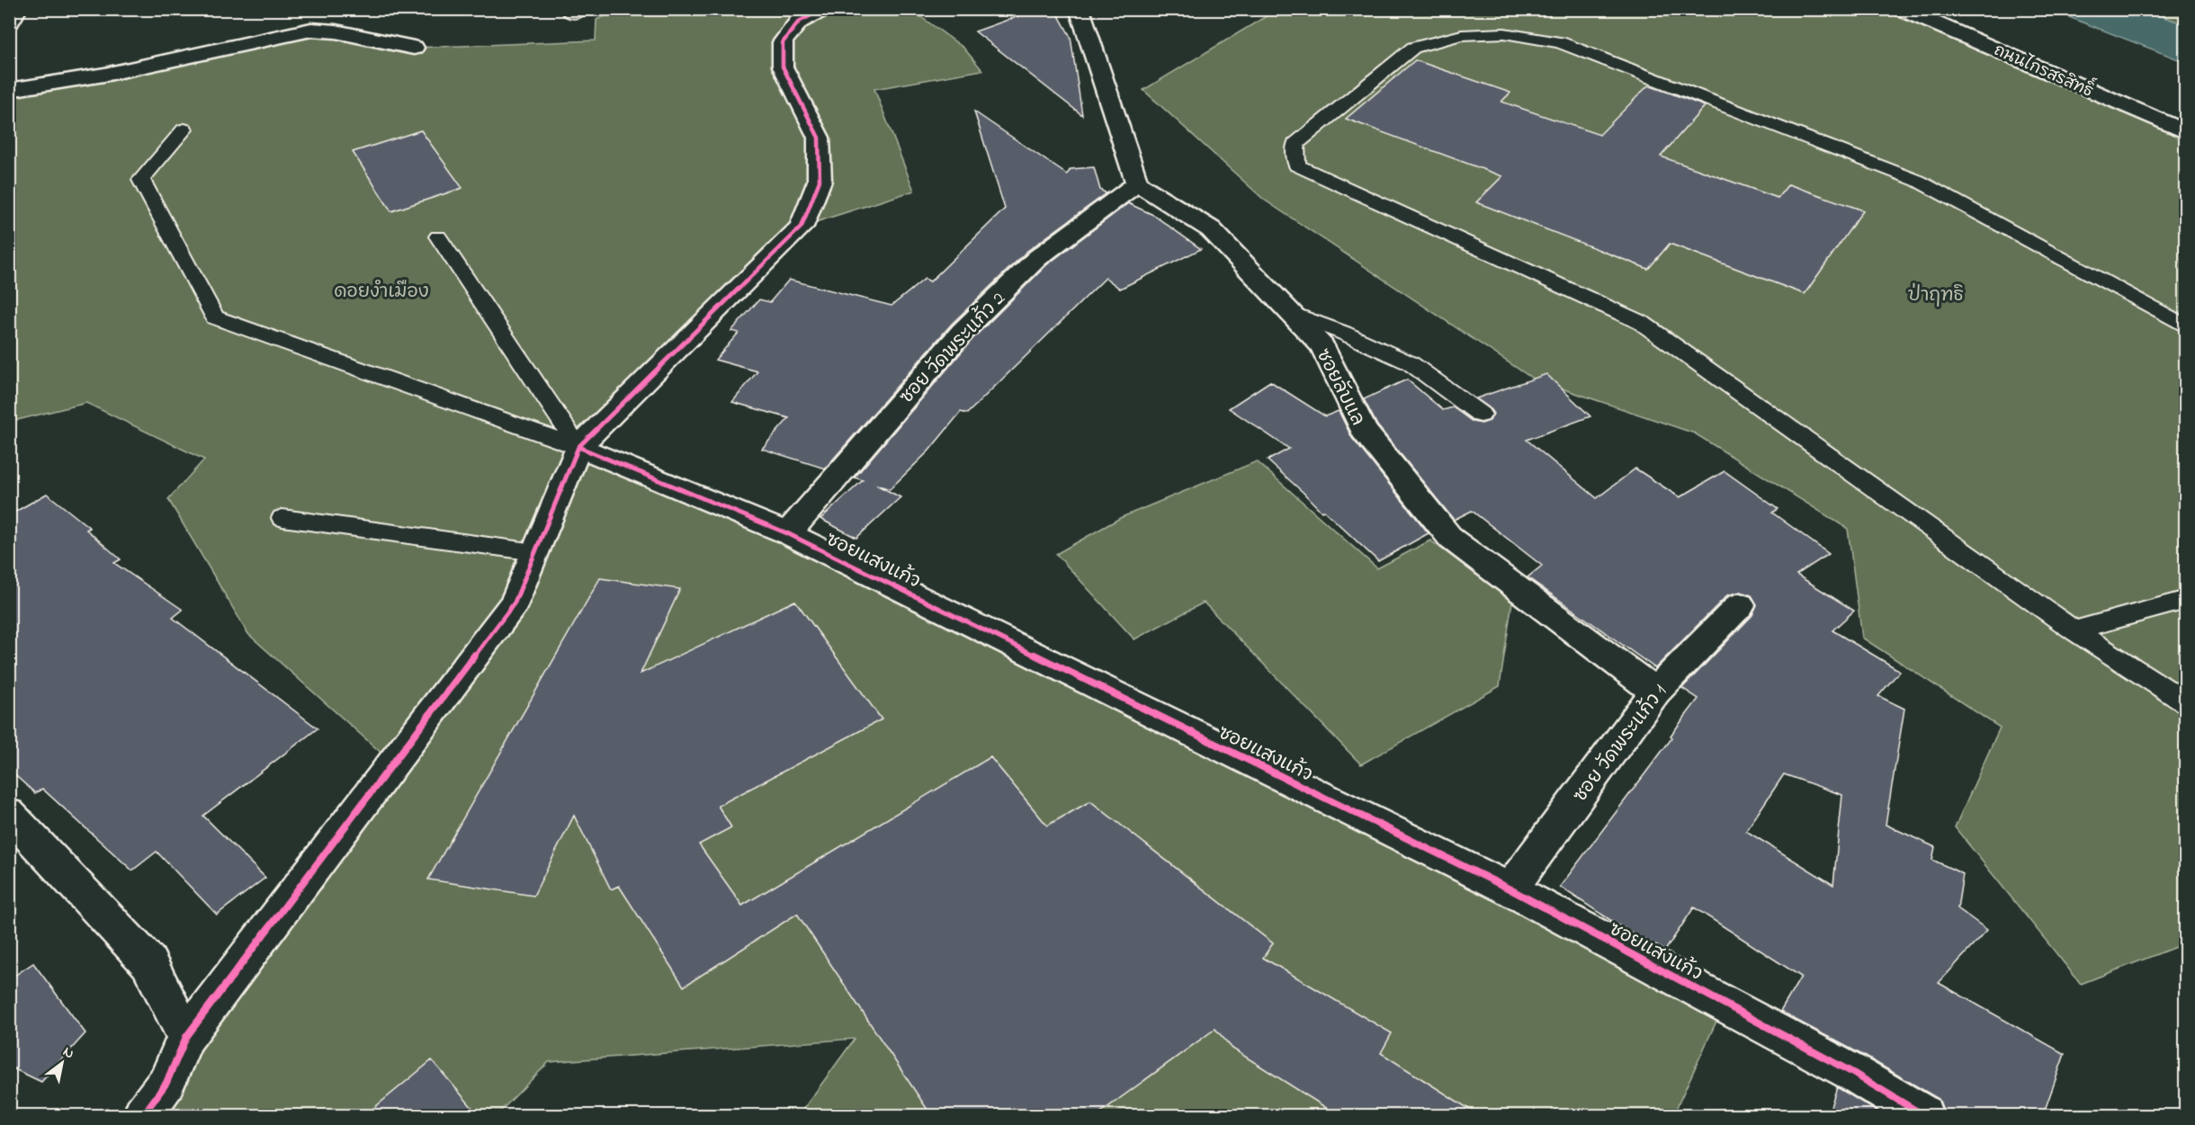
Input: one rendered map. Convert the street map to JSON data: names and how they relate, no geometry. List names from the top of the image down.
{
  "streets": {
    "street": [
      "ถนนไกรสรสิทธิ์",
      "ซอย วัดพระแก้ว 2",
      "ซอยลับแล",
      "ซอยแสงแก้ว",
      "ซอย วัดพระแก้ว 1"
    ]
  },
  "crossings": [
    ["ซอย วัดพระแก้ว 2", "ซอยลับแล"],
    ["ซอย วัดพระแก้ว 2", "ซอยแสงแก้ว"],
    ["ซอยลับแล", "ซอย วัดพระแก้ว 1"],
    ["ซอยแสงแก้ว", "ซอย วัดพระแก้ว 1"]
  ],
  "parks": ["ดอยงำเมือง", "ป่าฤทธิ"],
  "north": "top right"
}
